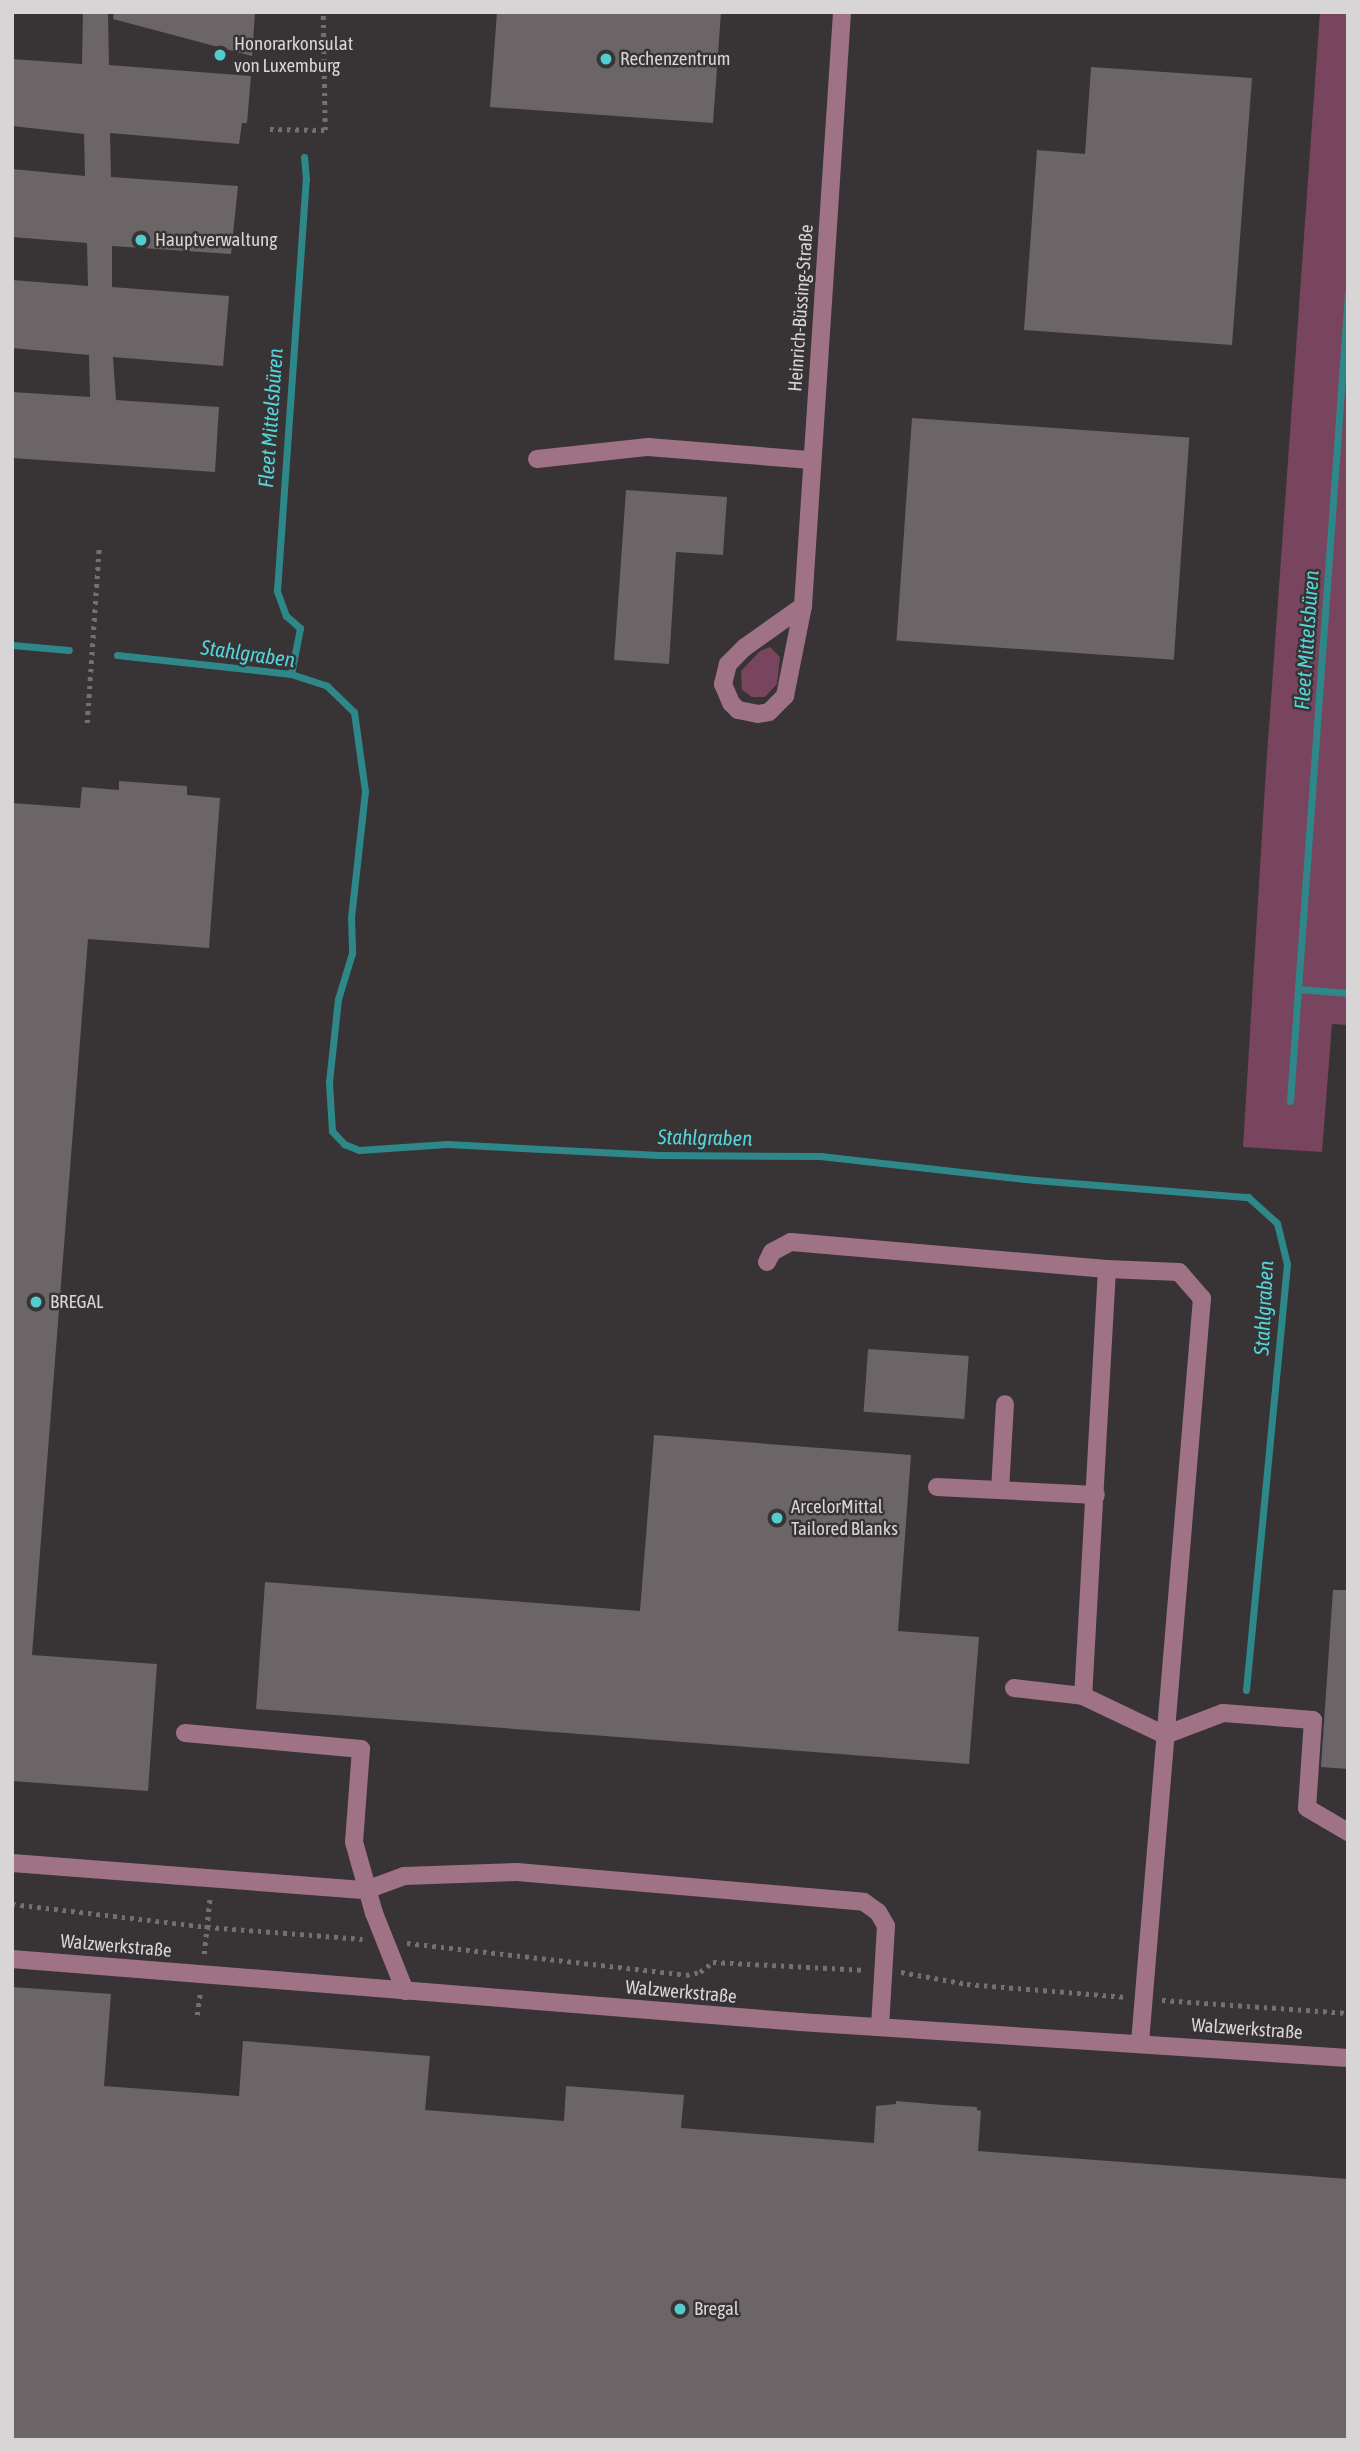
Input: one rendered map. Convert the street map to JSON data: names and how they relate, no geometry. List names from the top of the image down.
{
  "streets": {
    "street": ["Heinrich-Büssing-Straße", "Walzwerkstraße"]
  },
  "water": ["Fleet Mittelsbüren", "Stahlgraben"],
  "places": [
    "Honorarkonsulat von Luxemburg",
    "Rechenzentrum",
    "Hauptverwaltung",
    "BREGAL",
    "ArcelorMittal Tailored Blanks",
    "Bregal"
  ]
}
